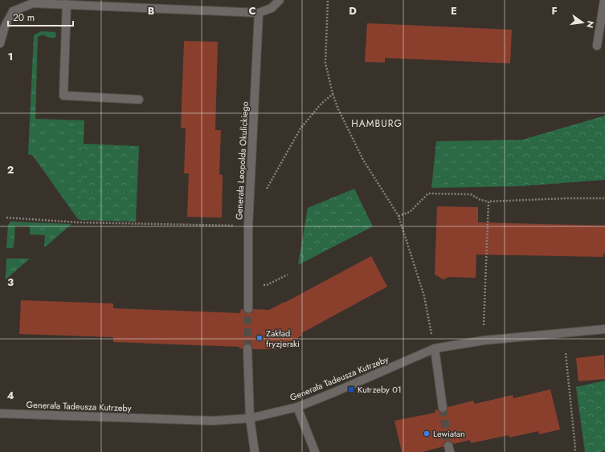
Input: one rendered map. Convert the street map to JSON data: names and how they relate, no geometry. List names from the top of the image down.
{
  "streets": {
    "street": ["Generała Leopolda Okulickiego", "Generała Tadeusza Kutrzeby"]
  },
  "districts": ["HAMBURG"],
  "places": {
    "other": ["Zakład fryzjerski", "Lewiatan"],
    "transit": ["Kutrzeby 01"]
  },
  "scale_bar": "20 m",
  "north": "right",
  "grid": {
    "columns": [
      "B",
      "C",
      "D",
      "E",
      "F"
    ],
    "rows": [
      "1",
      "2",
      "3",
      "4"
    ]
  }
}
